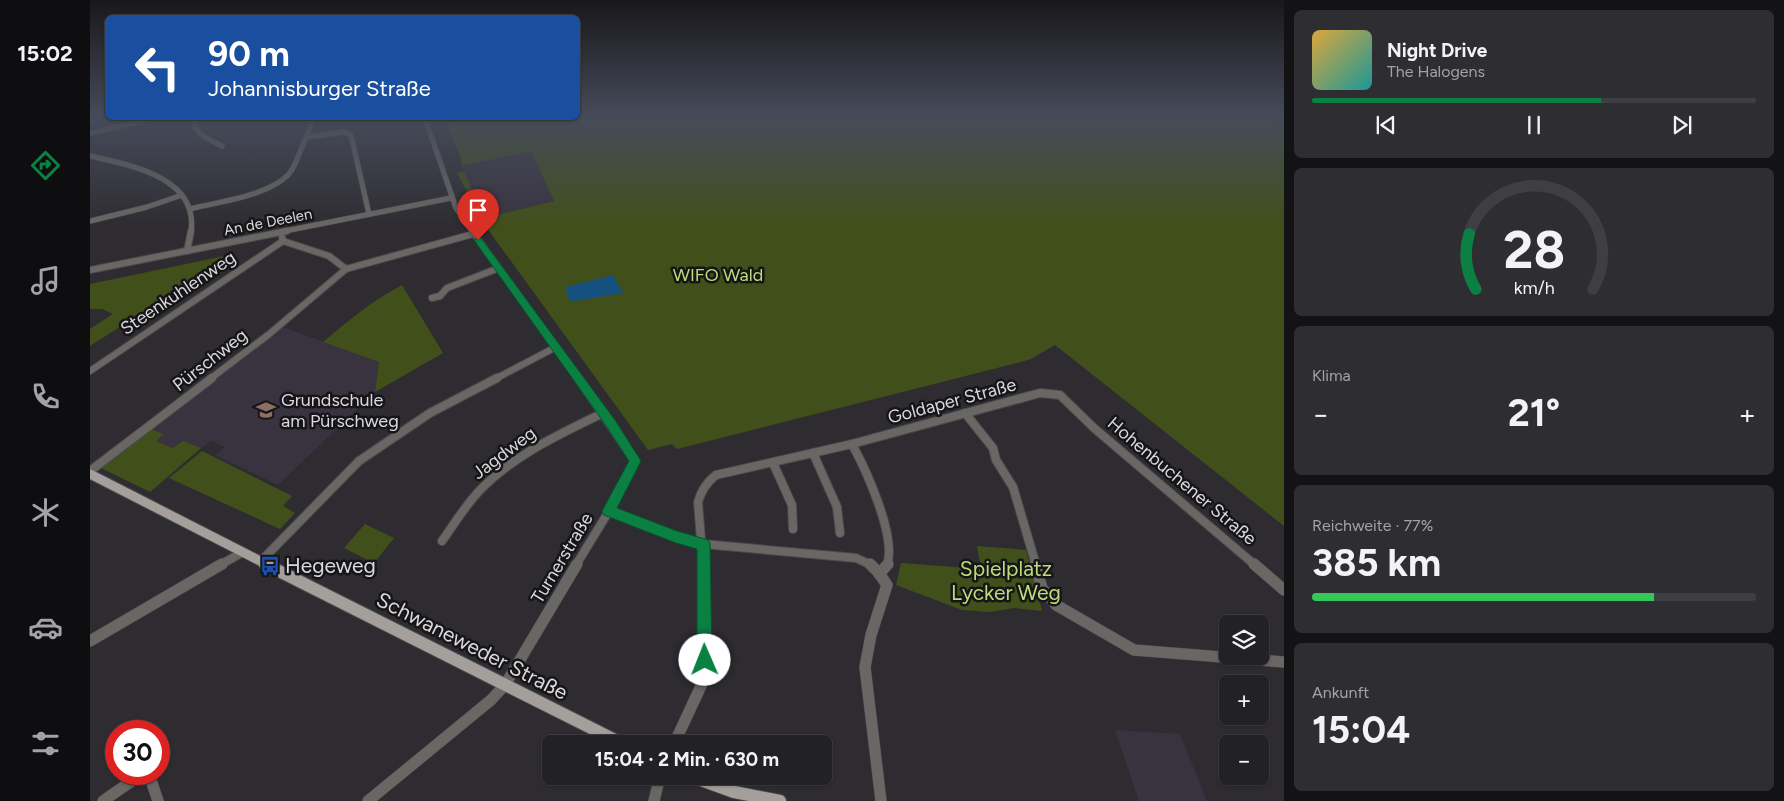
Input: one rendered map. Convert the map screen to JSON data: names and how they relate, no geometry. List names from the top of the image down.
{
  "streets": {
    "main road": ["Schwaneweder Straße"],
    "street": [
      "An de Deelen",
      "Steenkuhlenweg",
      "Pürschweg",
      "Goldaper Straße",
      "Jagdweg",
      "Hohenbuchener Straße",
      "Turnerstraße"
    ]
  },
  "crossings": [
    ["An de Deelen", "Turnerstraße"],
    ["Pürschweg", "Turnerstraße"],
    ["Pürschweg", "Schwaneweder Straße"],
    ["Goldaper Straße", "Hohenbuchener Straße"],
    ["Jagdweg", "Turnerstraße"],
    ["Turnerstraße", "Schwaneweder Straße"]
  ],
  "parks": ["WIFO Wald", "Spielplatz Lycker Weg"],
  "places": {
    "school or university": ["Grundschule am Pürschweg"],
    "bus stop": ["Hegeweg"]
  },
  "page": {
    "tabs": "15:02",
    "turn": ["90 m", "Johannisburger Straße"],
    "song": ["Night Drive", "The Halogens"],
    "tile": [
      "Klima",
      ["Reichweite · 77%", "385 km"],
      ["Ankunft", "15:04"]
    ],
    "heat": ["−", "21°", "+"],
    "map_buttons": ["+", "−"],
    "limit": "30",
    "trip": "15:04 · 2 Min. · 630 m",
    "gauge": ["28", "km/h"]
  }
}
